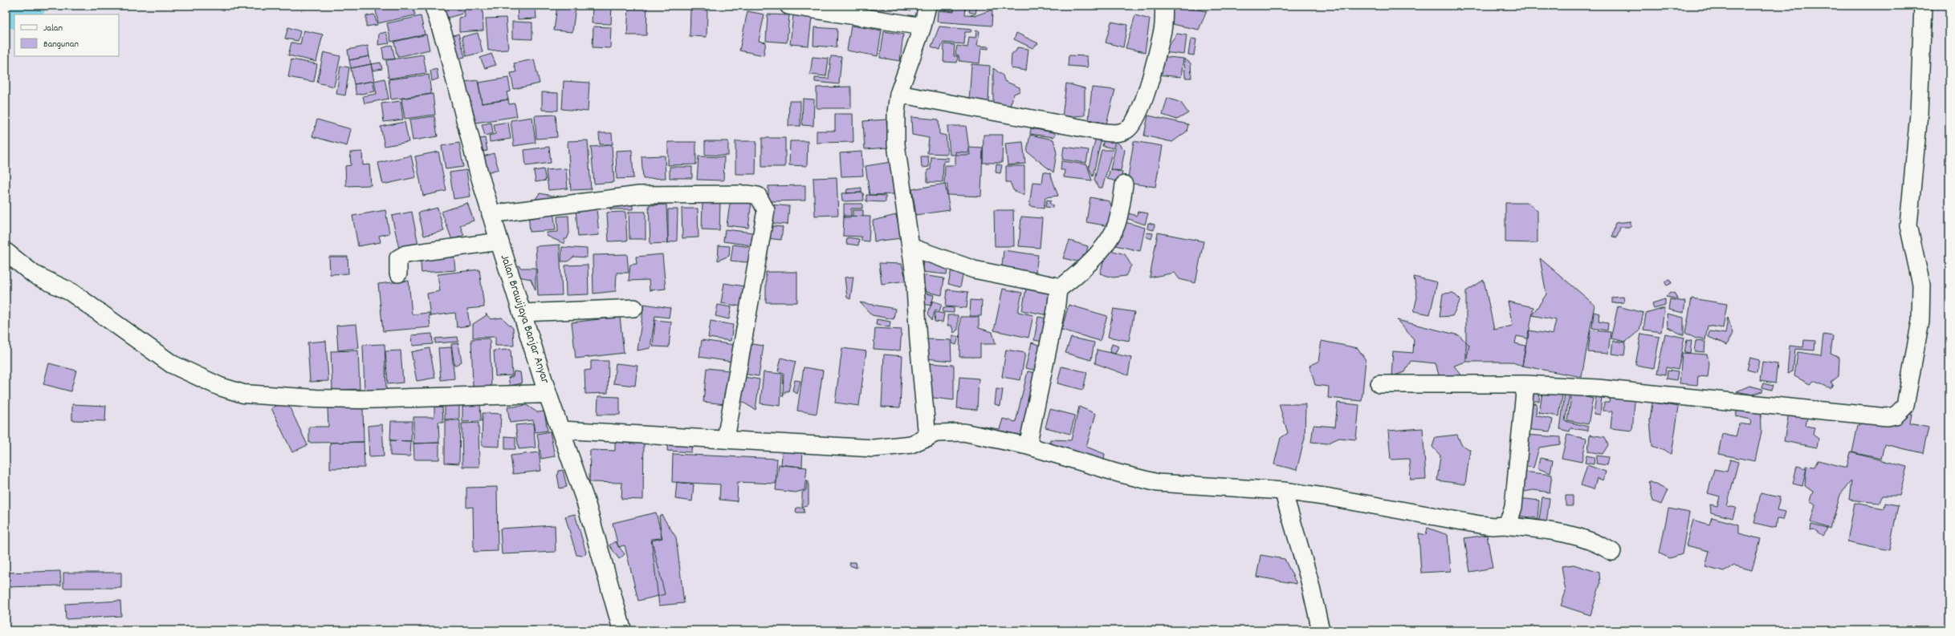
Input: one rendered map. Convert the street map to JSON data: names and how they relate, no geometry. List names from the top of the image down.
{
  "streets": {
    "street": ["Jalan Brawijaya Banjar Anyar"]
  },
  "legend": ["Jalan", "Bangunan"]
}
